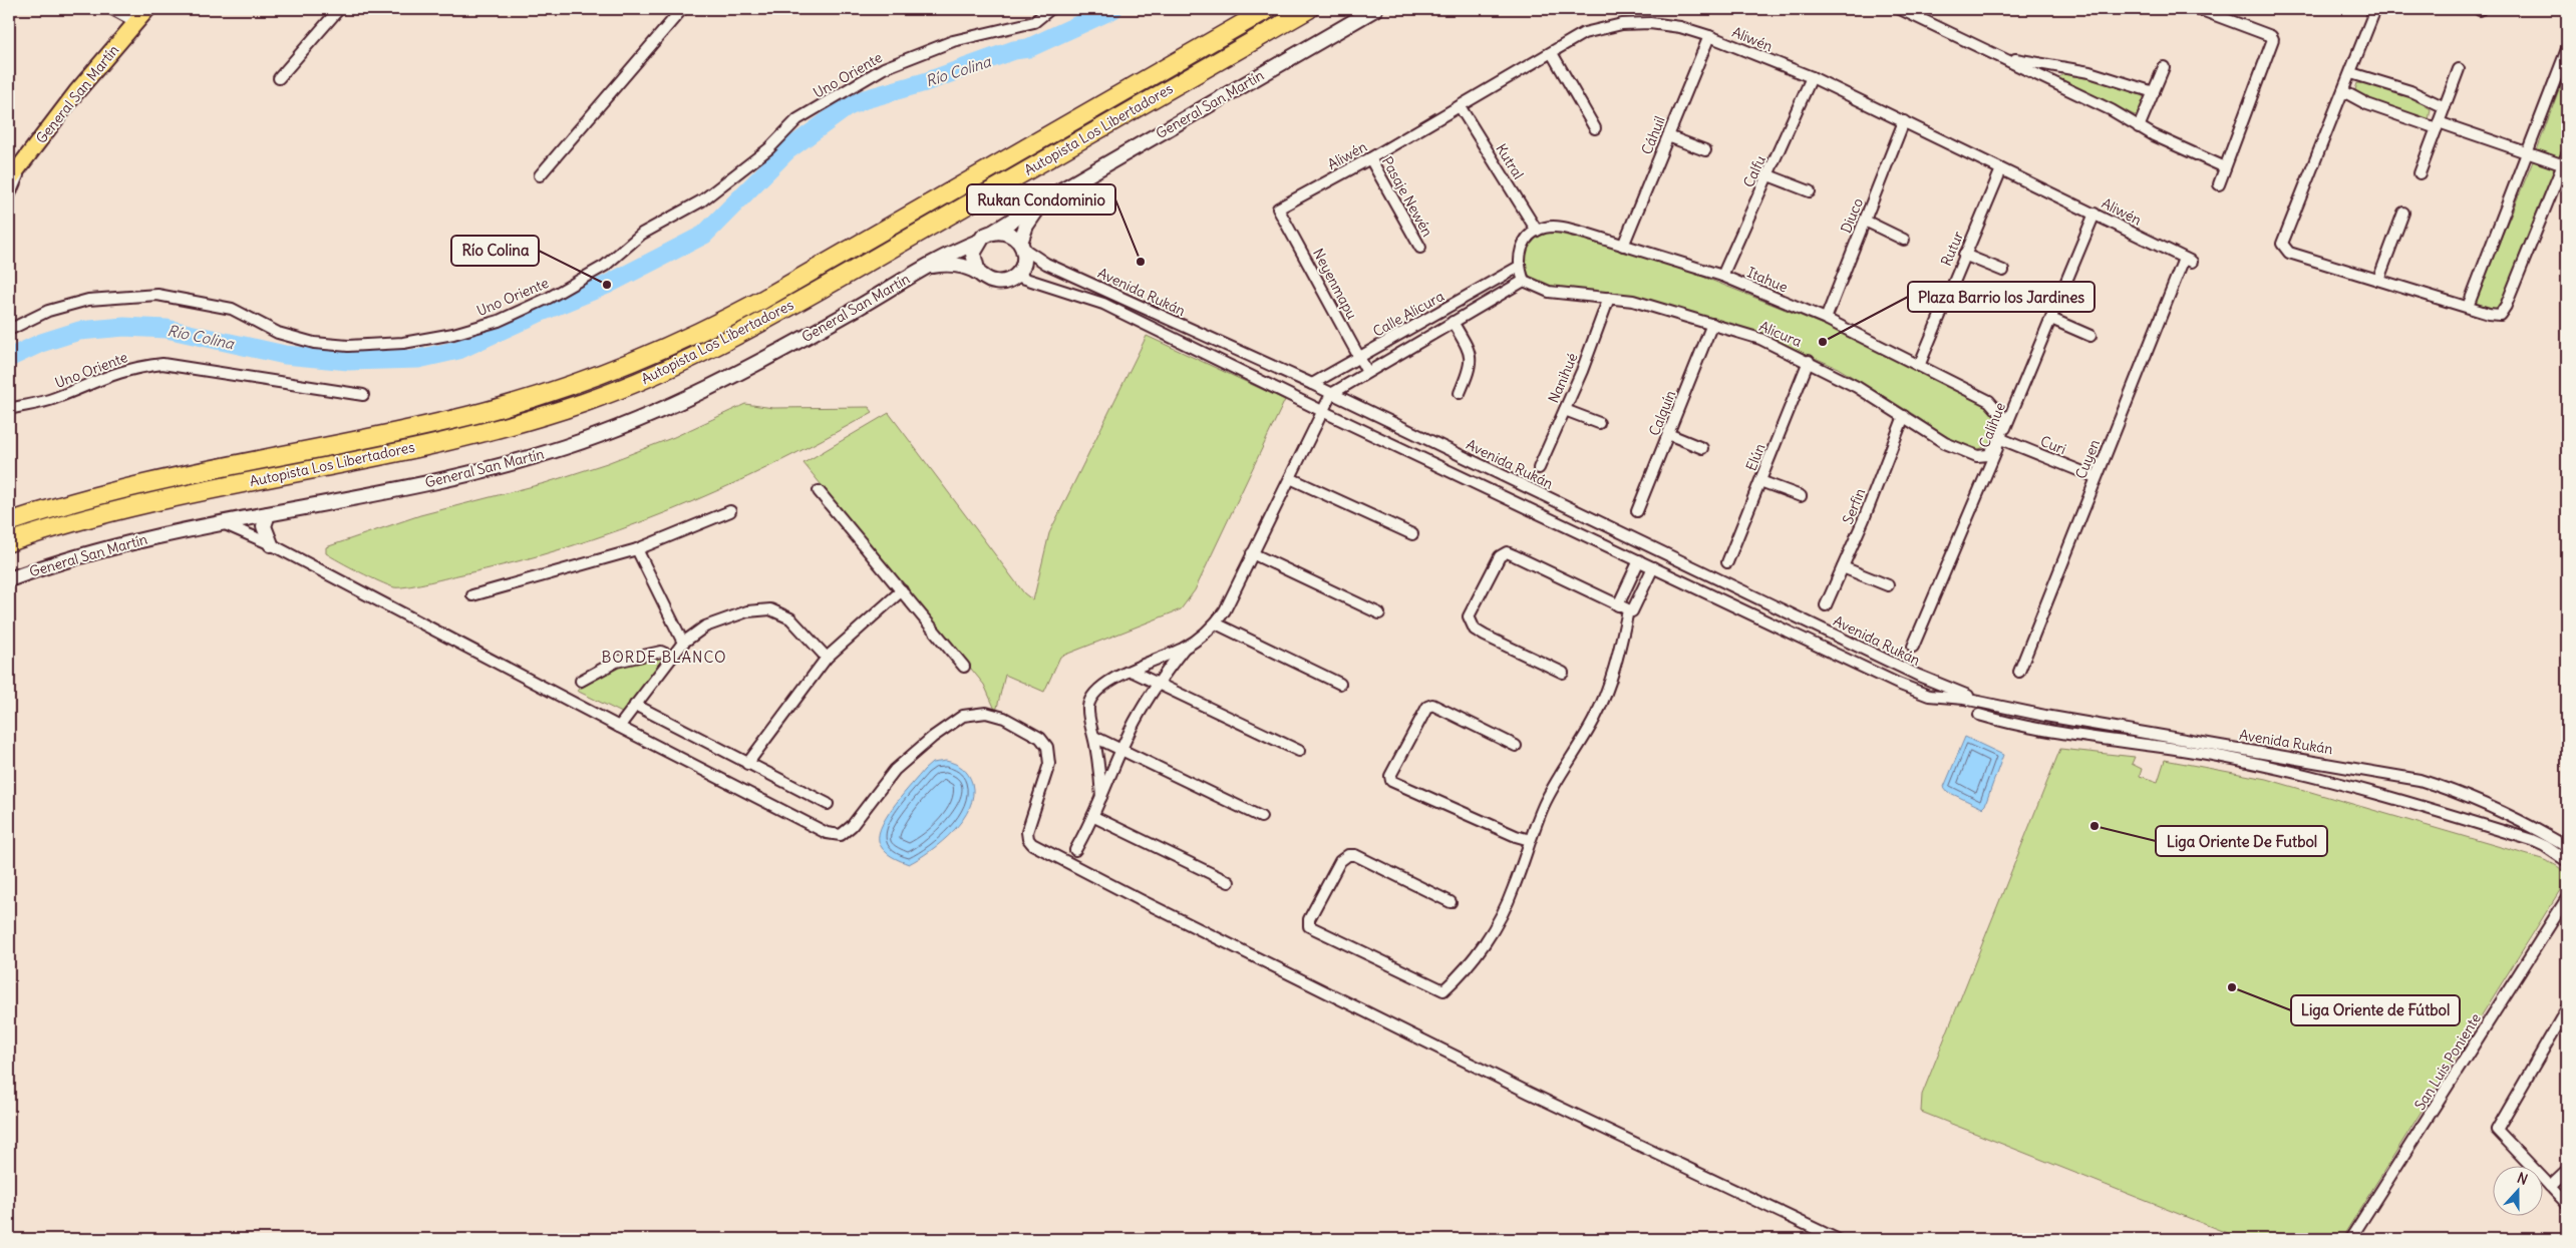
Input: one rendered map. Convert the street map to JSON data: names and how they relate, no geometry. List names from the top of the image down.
{
  "streets": {
    "highway": ["Autopista Los Libertadores"],
    "main road": ["General San Martín"],
    "street": [
      "Aliwén",
      "Uno Oriente",
      "Cáhuil",
      "Kutral",
      "Calfu",
      "Pasaje Newén",
      "Diuco",
      "Rutur",
      "Itahue",
      "Neyenmapu",
      "Avenida Rukán",
      "Calle Alicura",
      "Alicura",
      "Nanihué",
      "Calquín",
      "Calihue",
      "Curi",
      "Elún",
      "Cuyen",
      "Serfin",
      "San Luis Poniente"
    ]
  },
  "crossings": [
    ["Aliwén", "Cáhuil"],
    ["Aliwén", "Kutral"],
    ["Aliwén", "Calfu"],
    ["Aliwén", "Pasaje Newén"],
    ["Aliwén", "Diuco"],
    ["Aliwén", "Rutur"],
    ["Aliwén", "Neyenmapu"],
    ["Aliwén", "Calihue"],
    ["Aliwén", "Cuyen"],
    ["General San Martín", "Avenida Rukán"],
    ["Cáhuil", "Itahue"],
    ["Kutral", "Itahue"],
    ["Calfu", "Itahue"],
    ["Diuco", "Itahue"],
    ["Rutur", "Itahue"],
    ["Itahue", "Alicura"],
    ["Itahue", "Calihue"],
    ["Itahue", "Curi"],
    ["Neyenmapu", "Calle Alicura"],
    ["Avenida Rukán", "Calle Alicura"],
    ["Calle Alicura", "Alicura"],
    ["Alicura", "Nanihué"],
    ["Alicura", "Calquín"],
    ["Alicura", "Calihue"],
    ["Alicura", "Curi"],
    ["Alicura", "Elún"],
    ["Alicura", "Serfin"],
    ["Calihue", "Curi"],
    ["Curi", "Cuyen"]
  ],
  "districts": ["BORDE BLANCO"],
  "water": ["Río Colina"],
  "places": [
    "Rukan Condominio",
    "Río Colina",
    "Plaza Barrio los Jardines",
    "Liga Oriente De Futbol",
    "Liga Oriente de Fútbol"
  ],
  "north": "top"
}
